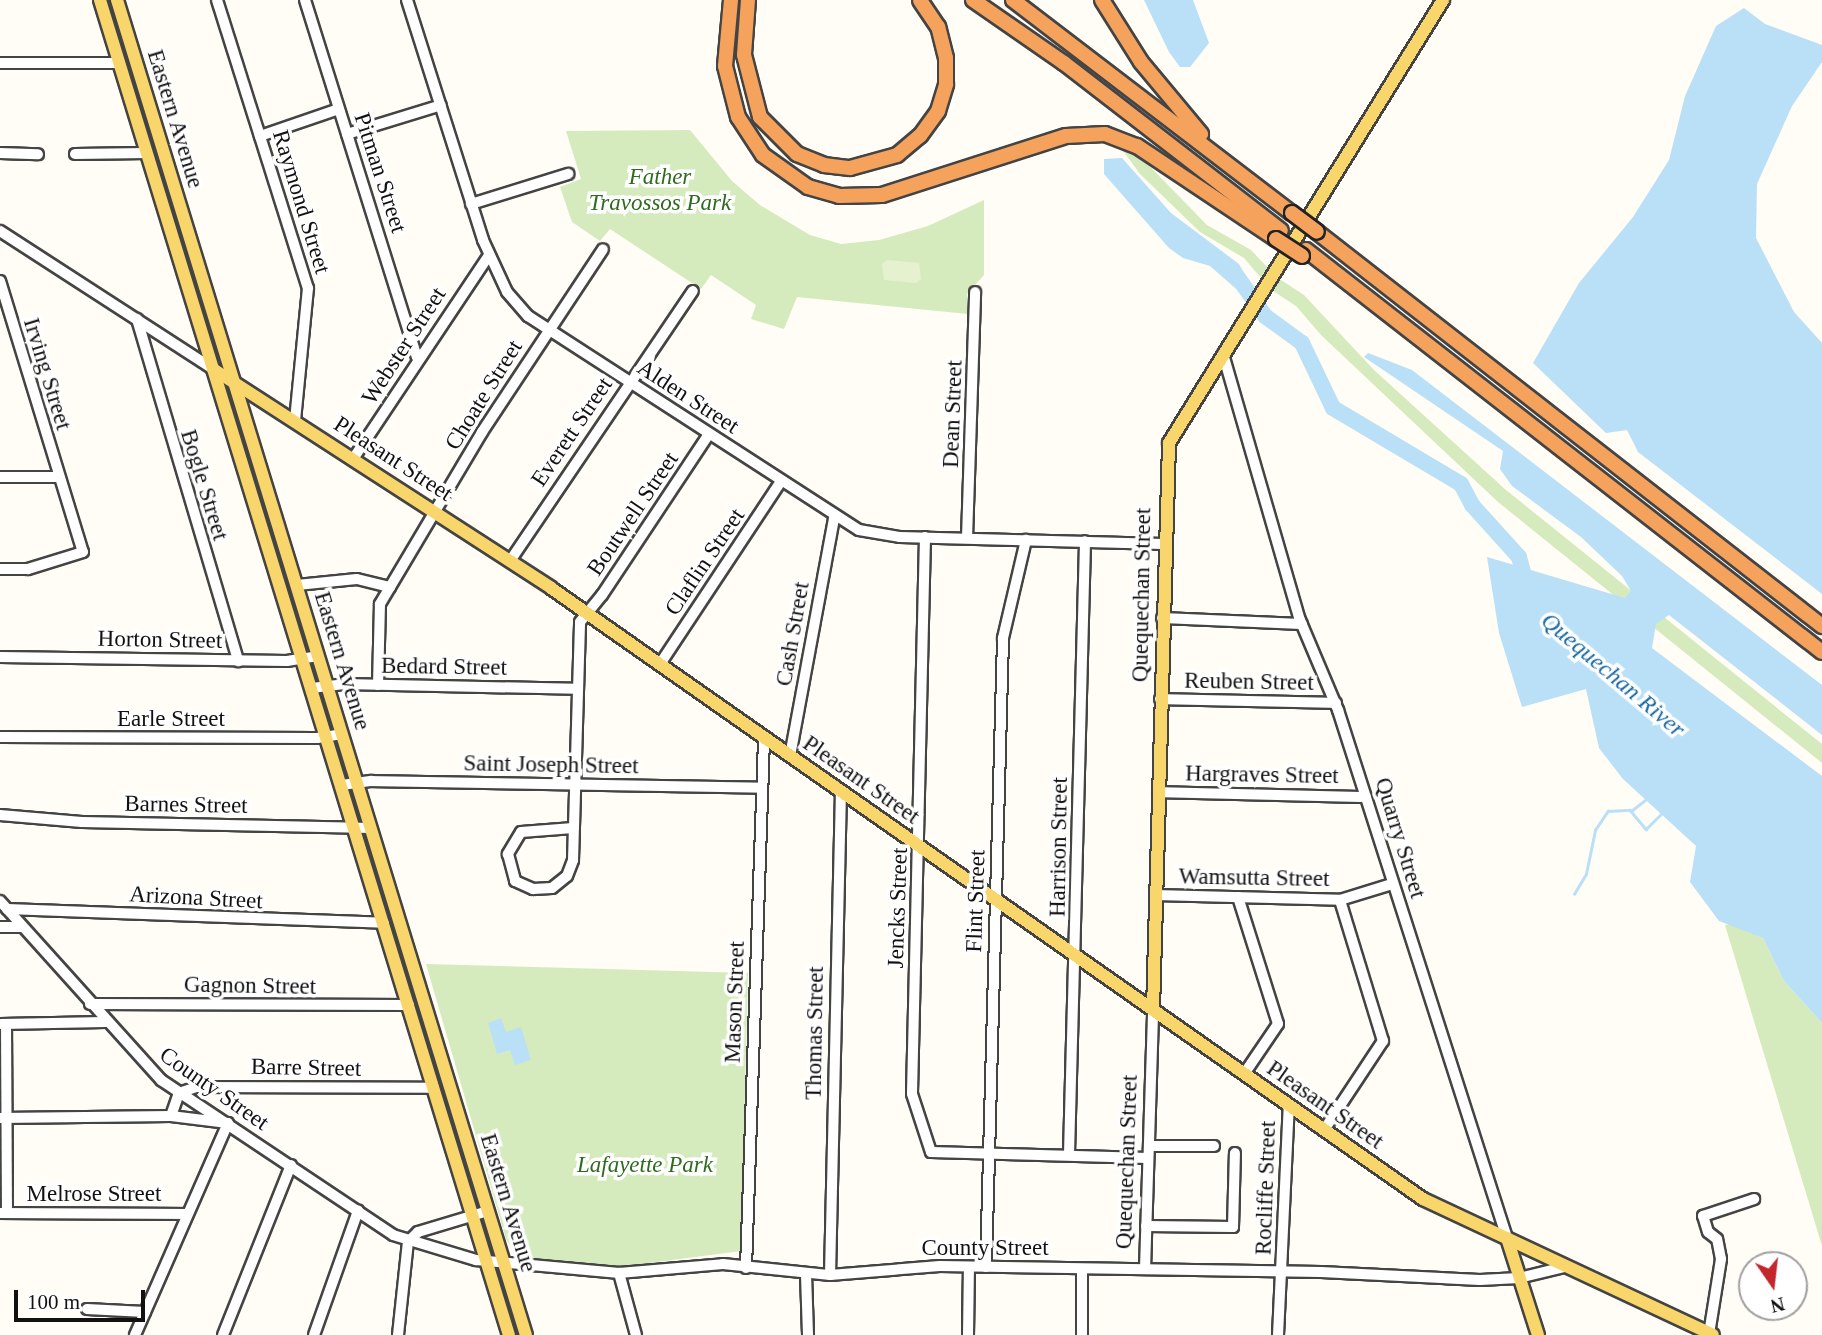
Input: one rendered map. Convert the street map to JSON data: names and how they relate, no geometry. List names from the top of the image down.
{
  "streets": {
    "main road": [
      "Eastern Avenue",
      "Pleasant Street",
      "Quequechan Street",
      "Quarry Street"
    ],
    "street": [
      "Pitman Street",
      "Raymond Street",
      "Webster Street",
      "Irving Street",
      "Choate Street",
      "Alden Street",
      "Dean Street",
      "Everett Street",
      "Bogle Street",
      "Boutwell Street",
      "Claflin Street",
      "Cash Street",
      "Horton Street",
      "Bedard Street",
      "Reuben Street",
      "Earle Street",
      "Saint Joseph Street",
      "Hargraves Street",
      "Barnes Street",
      "Harrison Street",
      "Wamsutta Street",
      "Arizona Street",
      "Flint Street",
      "Jencks Street",
      "Gagnon Street",
      "Mason Street",
      "Thomas Street",
      "Barre Street",
      "County Street",
      "Rocliffe Street",
      "Melrose Street"
    ]
  },
  "crossings": [
    ["Eastern Avenue", "Pleasant Street"],
    ["Eastern Avenue", "Horton Street"],
    ["Eastern Avenue", "Bedard Street"],
    ["Eastern Avenue", "Earle Street"],
    ["Eastern Avenue", "Saint Joseph Street"],
    ["Eastern Avenue", "Barnes Street"],
    ["Eastern Avenue", "Arizona Street"],
    ["Eastern Avenue", "Gagnon Street"],
    ["Eastern Avenue", "Barre Street"],
    ["Eastern Avenue", "County Street"],
    ["Pitman Street", "Webster Street"],
    ["Raymond Street", "Pleasant Street"],
    ["Webster Street", "Alden Street"],
    ["Webster Street", "Pleasant Street"],
    ["Choate Street", "Alden Street"],
    ["Choate Street", "Pleasant Street"],
    ["Choate Street", "Bedard Street"],
    ["Alden Street", "Dean Street"],
    ["Alden Street", "Everett Street"],
    ["Alden Street", "Boutwell Street"],
    ["Alden Street", "Claflin Street"],
    ["Alden Street", "Quequechan Street"],
    ["Alden Street", "Cash Street"],
    ["Alden Street", "Harrison Street"],
    ["Alden Street", "Flint Street"],
    ["Alden Street", "Jencks Street"],
    ["Everett Street", "Pleasant Street"],
    ["Pleasant Street", "Bogle Street"],
    ["Pleasant Street", "Boutwell Street"],
    ["Pleasant Street", "Claflin Street"],
    ["Pleasant Street", "Quequechan Street"],
    ["Pleasant Street", "Cash Street"],
    ["Pleasant Street", "Quarry Street"],
    ["Pleasant Street", "Harrison Street"],
    ["Pleasant Street", "Flint Street"],
    ["Pleasant Street", "Jencks Street"],
    ["Pleasant Street", "Mason Street"],
    ["Pleasant Street", "Thomas Street"],
    ["Pleasant Street", "County Street"],
    ["Pleasant Street", "Rocliffe Street"],
    ["Bogle Street", "Horton Street"],
    ["Boutwell Street", "Bedard Street"],
    ["Boutwell Street", "Saint Joseph Street"],
    ["Quequechan Street", "Reuben Street"],
    ["Quequechan Street", "Hargraves Street"],
    ["Quequechan Street", "Quarry Street"],
    ["Quequechan Street", "Wamsutta Street"],
    ["Quequechan Street", "County Street"],
    ["Reuben Street", "Quarry Street"],
    ["Saint Joseph Street", "Mason Street"],
    ["Hargraves Street", "Quarry Street"],
    ["Quarry Street", "Wamsutta Street"],
    ["Quarry Street", "County Street"],
    ["Arizona Street", "County Street"],
    ["Flint Street", "Jencks Street"],
    ["Flint Street", "County Street"],
    ["Gagnon Street", "County Street"],
    ["Mason Street", "County Street"],
    ["Thomas Street", "County Street"],
    ["Barre Street", "County Street"],
    ["County Street", "Rocliffe Street"]
  ],
  "water": ["Quequechan River"],
  "parks": ["Father Travossos Park", "Lafayette Park"],
  "scale_bar": "100 m",
  "north": "bottom"
}
